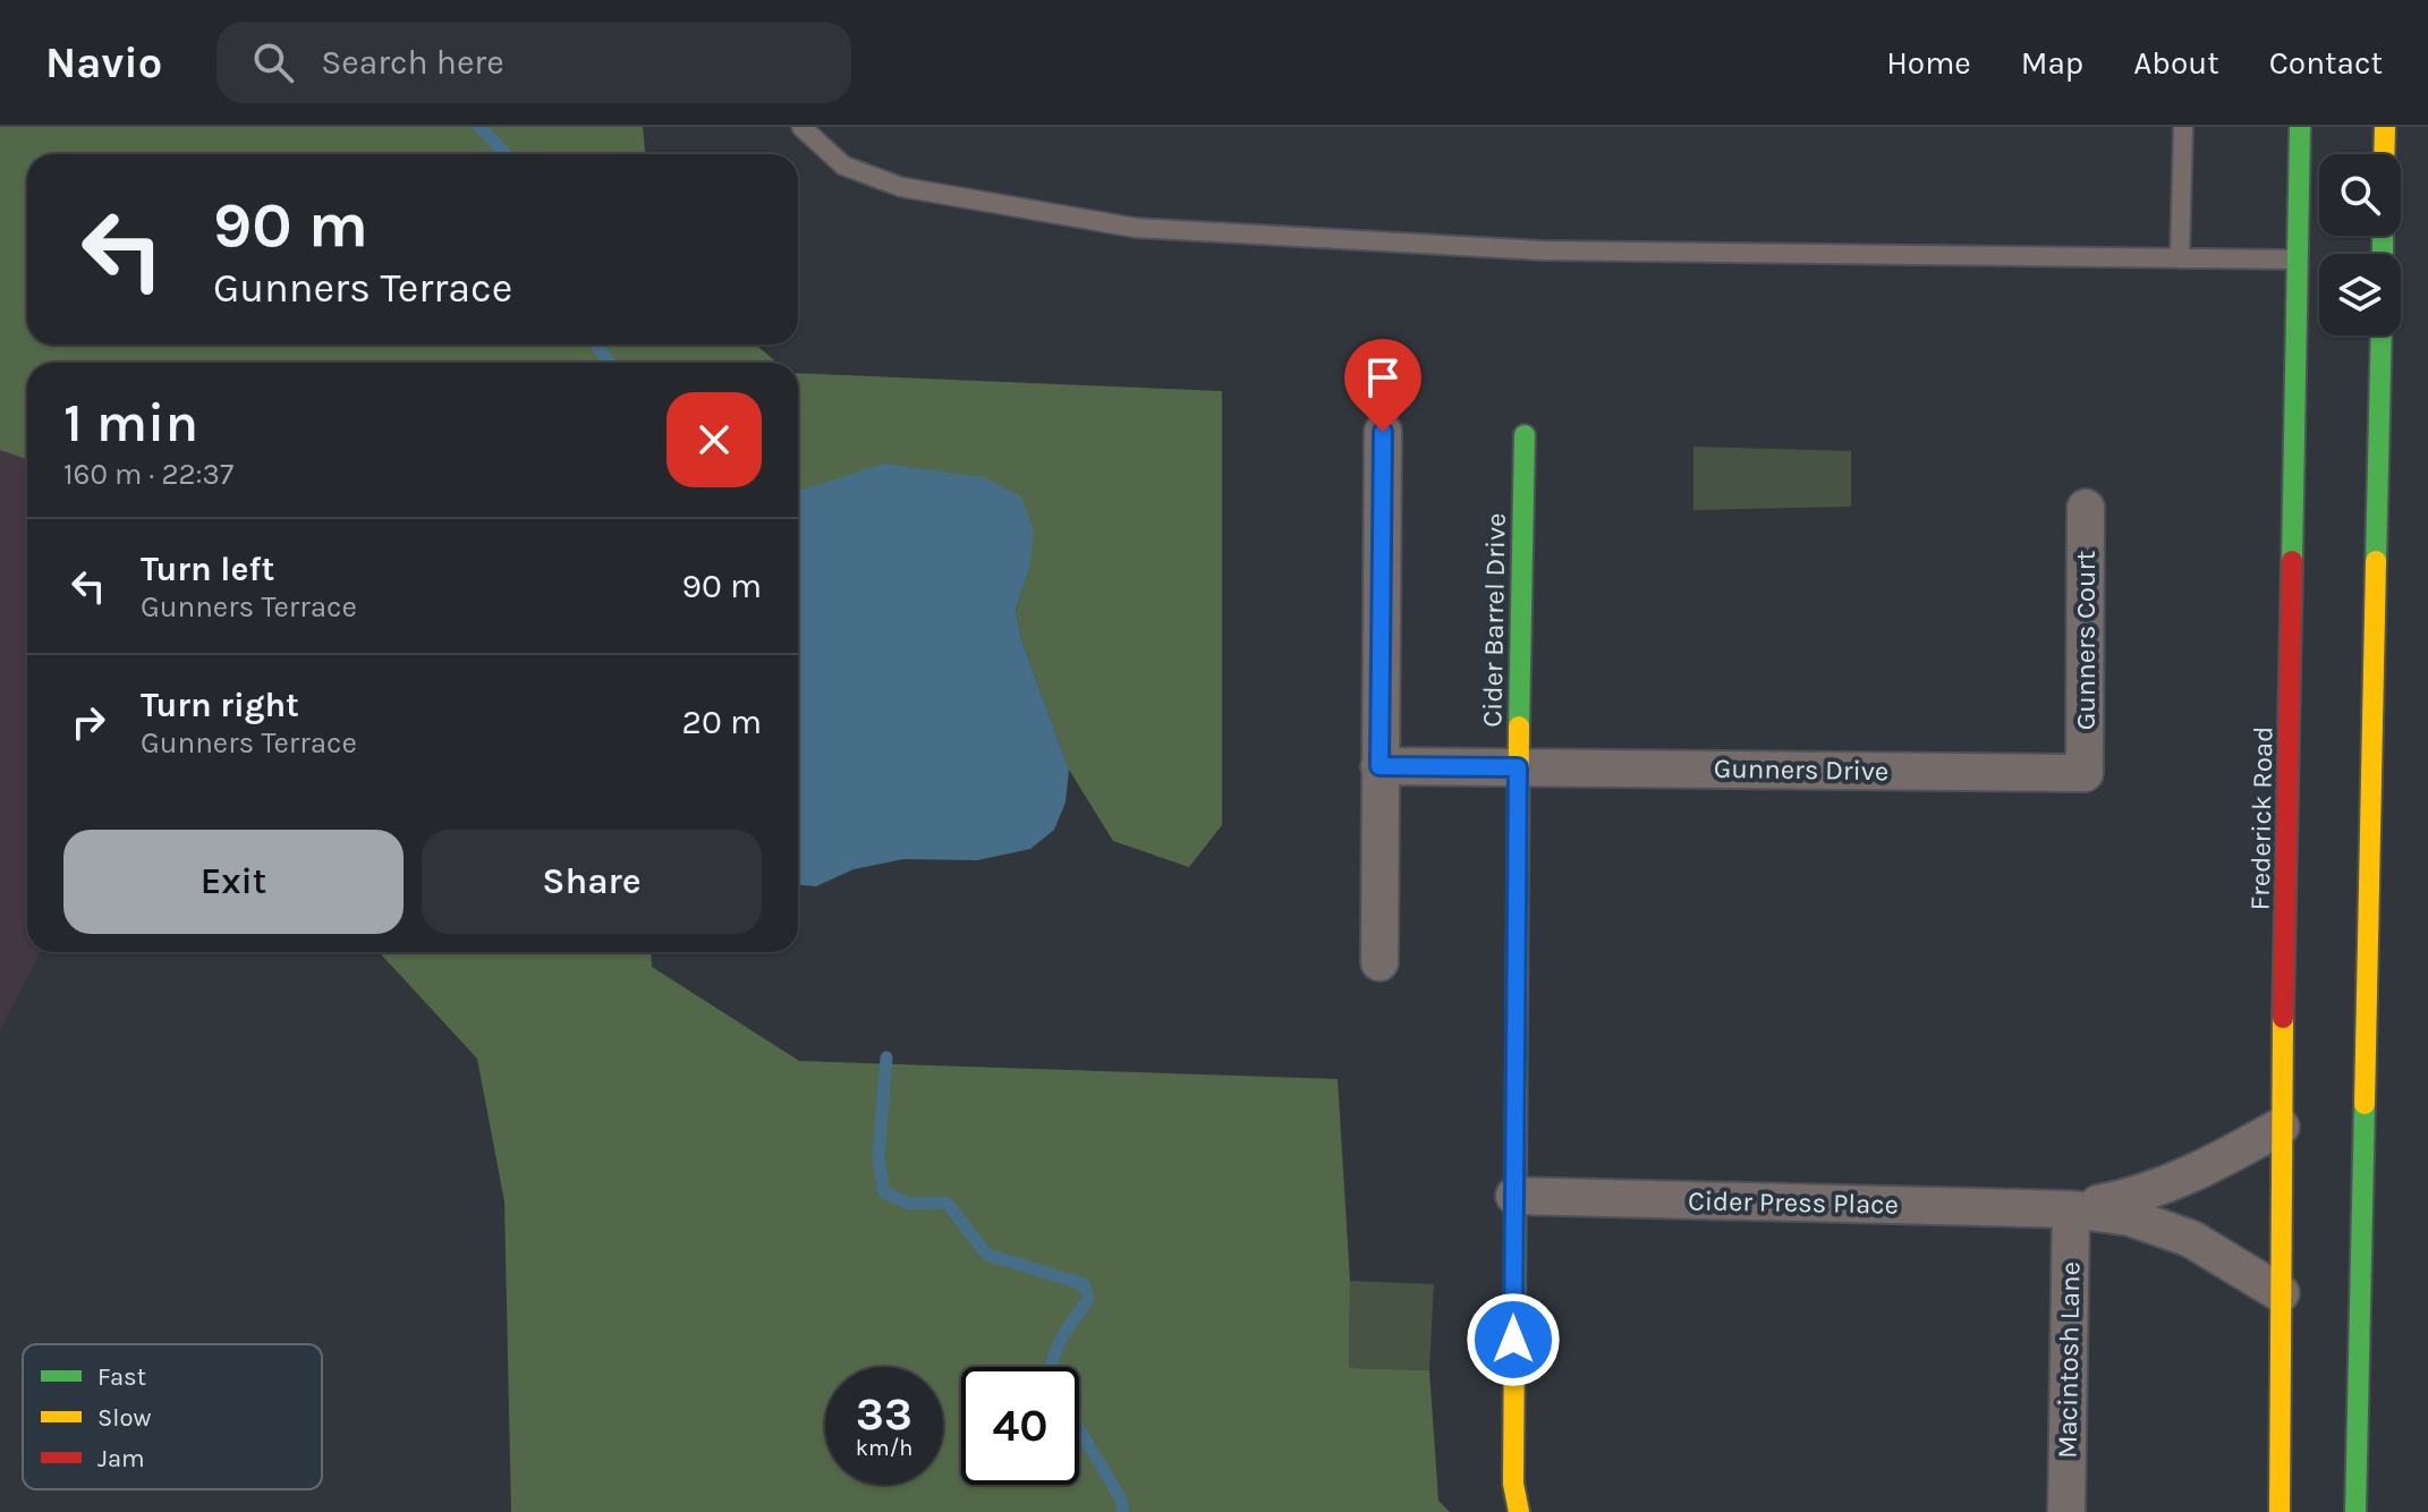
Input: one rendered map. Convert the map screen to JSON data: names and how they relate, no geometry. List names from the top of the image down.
{
  "streets": {
    "main road": ["Cider Barrel Drive", "Frederick Road"],
    "street": [
      "Gunners Court",
      "Gunners Drive",
      "Cider Press Place",
      "Macintosh Lane"
    ]
  },
  "crossings": [
    ["Cider Barrel Drive", "Gunners Drive"],
    ["Cider Barrel Drive", "Cider Press Place"],
    ["Gunners Court", "Gunners Drive"],
    ["Frederick Road", "Cider Press Place"],
    ["Cider Press Place", "Macintosh Lane"]
  ],
  "legend": ["Fast", "Slow", "Jam"],
  "page": {
    "header": "Navio",
    "search": "Search here",
    "nav": [
      "Home",
      "Map",
      "About",
      "Contact"
    ],
    "turn": ["90 m", "Gunners Terrace"],
    "heading": ["1 min", "160 m · 22:37"],
    "list": [
      {
        "name": "Turn left",
        "note": "Gunners Terrace",
        "value": "90 m"
      },
      {
        "name": "Turn right",
        "note": "Gunners Terrace",
        "value": "20 m"
      }
    ],
    "buttons": ["Exit", "Share"],
    "speed": "33 km/h",
    "limit": "40"
  }
}
